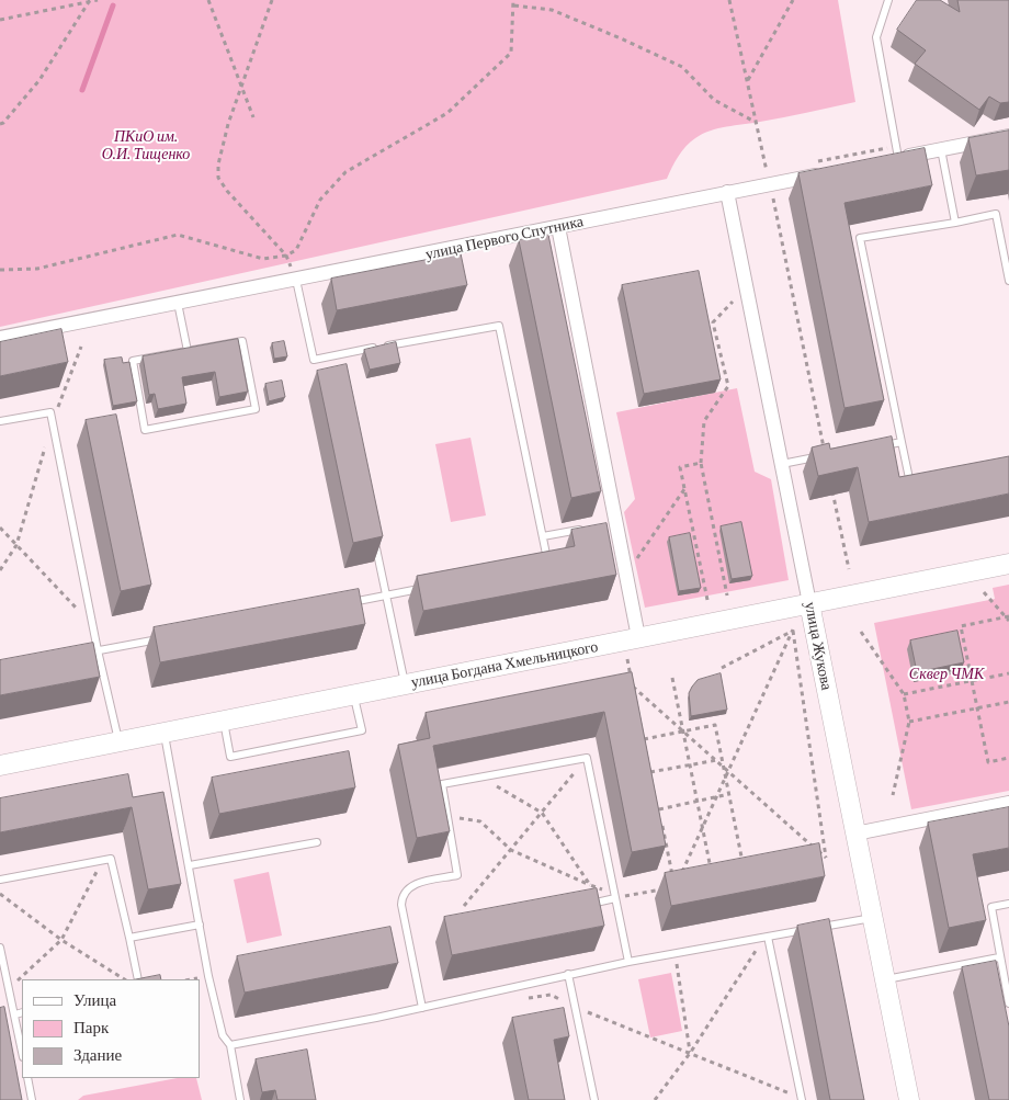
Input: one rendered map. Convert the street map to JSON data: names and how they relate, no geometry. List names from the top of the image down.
{
  "streets": {
    "main road": ["улица Жукова", "улица Богдана Хмельницкого"],
    "street": ["улица Первого Спутника"]
  },
  "crossings": [
    ["улица Первого Спутника", "улица Жукова"],
    ["улица Жукова", "улица Богдана Хмельницкого"]
  ],
  "parks": ["ПКиО им. О.И. Тищенко", "Сквер ЧМК"],
  "legend": ["Улица", "Парк", "Здание"]
}
